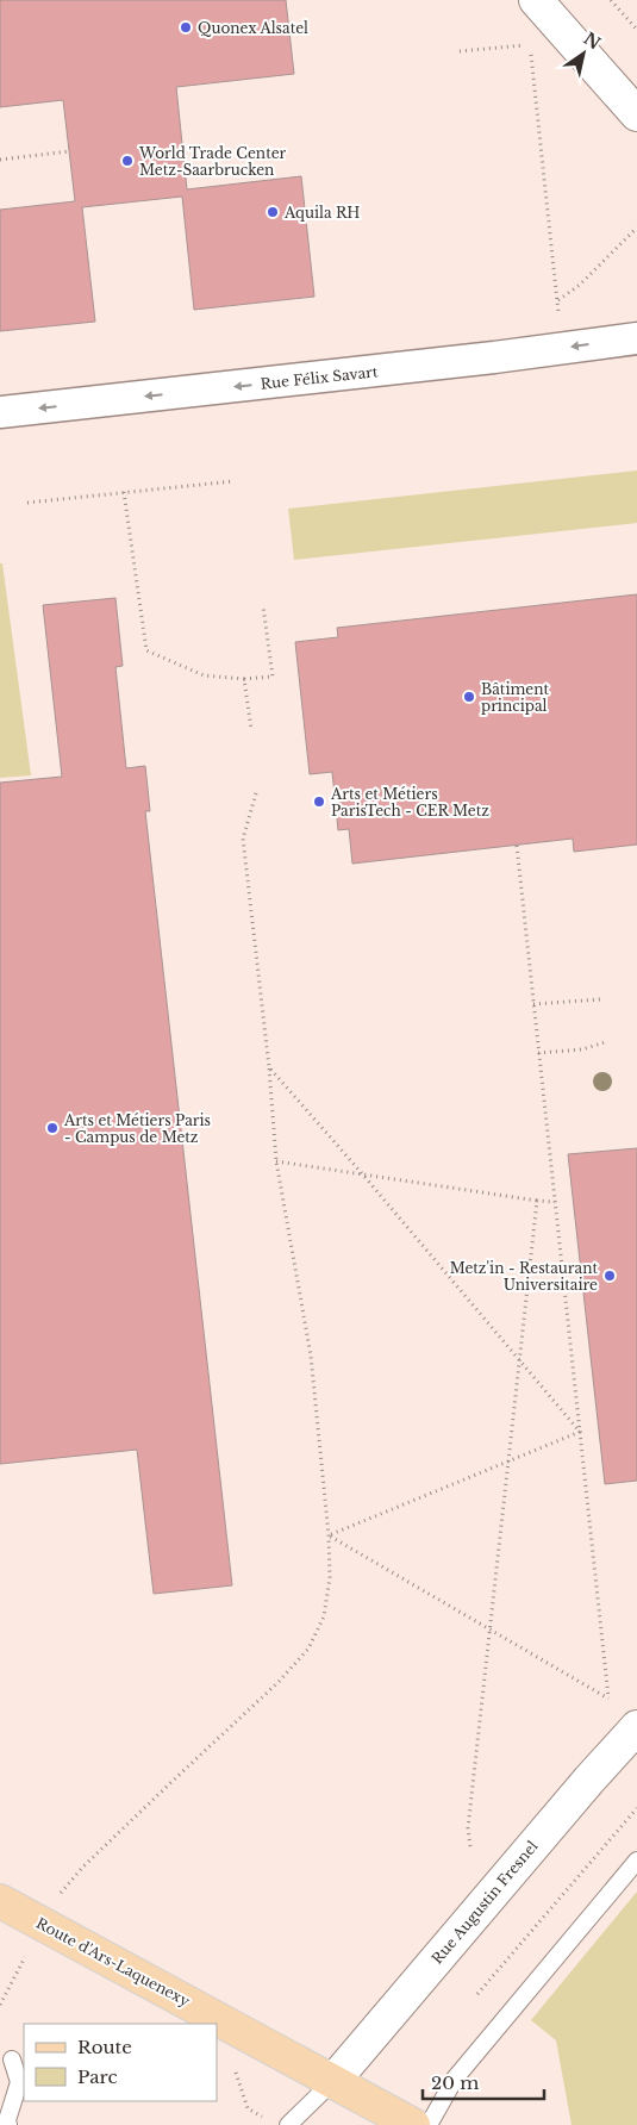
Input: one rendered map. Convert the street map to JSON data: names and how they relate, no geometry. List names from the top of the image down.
{
  "streets": {
    "main road": ["Route d'Ars-Laquenexy"],
    "street": ["Rue Félix Savart", "Rue Augustin Fresnel"]
  },
  "crossings": [
    ["Rue Augustin Fresnel", "Route d'Ars-Laquenexy"]
  ],
  "one_way": ["Rue Félix Savart"],
  "places": [
    "Quonex Alsatel",
    "World Trade Center Metz-Saarbrucken",
    "Aquila RH",
    "Bâtiment principal",
    "Arts et Métiers ParisTech - CER Metz",
    "Arts et Métiers Paris - Campus de Metz",
    "Metz'in - Restaurant Universitaire"
  ],
  "legend": ["Route", "Parc"],
  "scale_bar": "20 m",
  "north": "top right"
}
